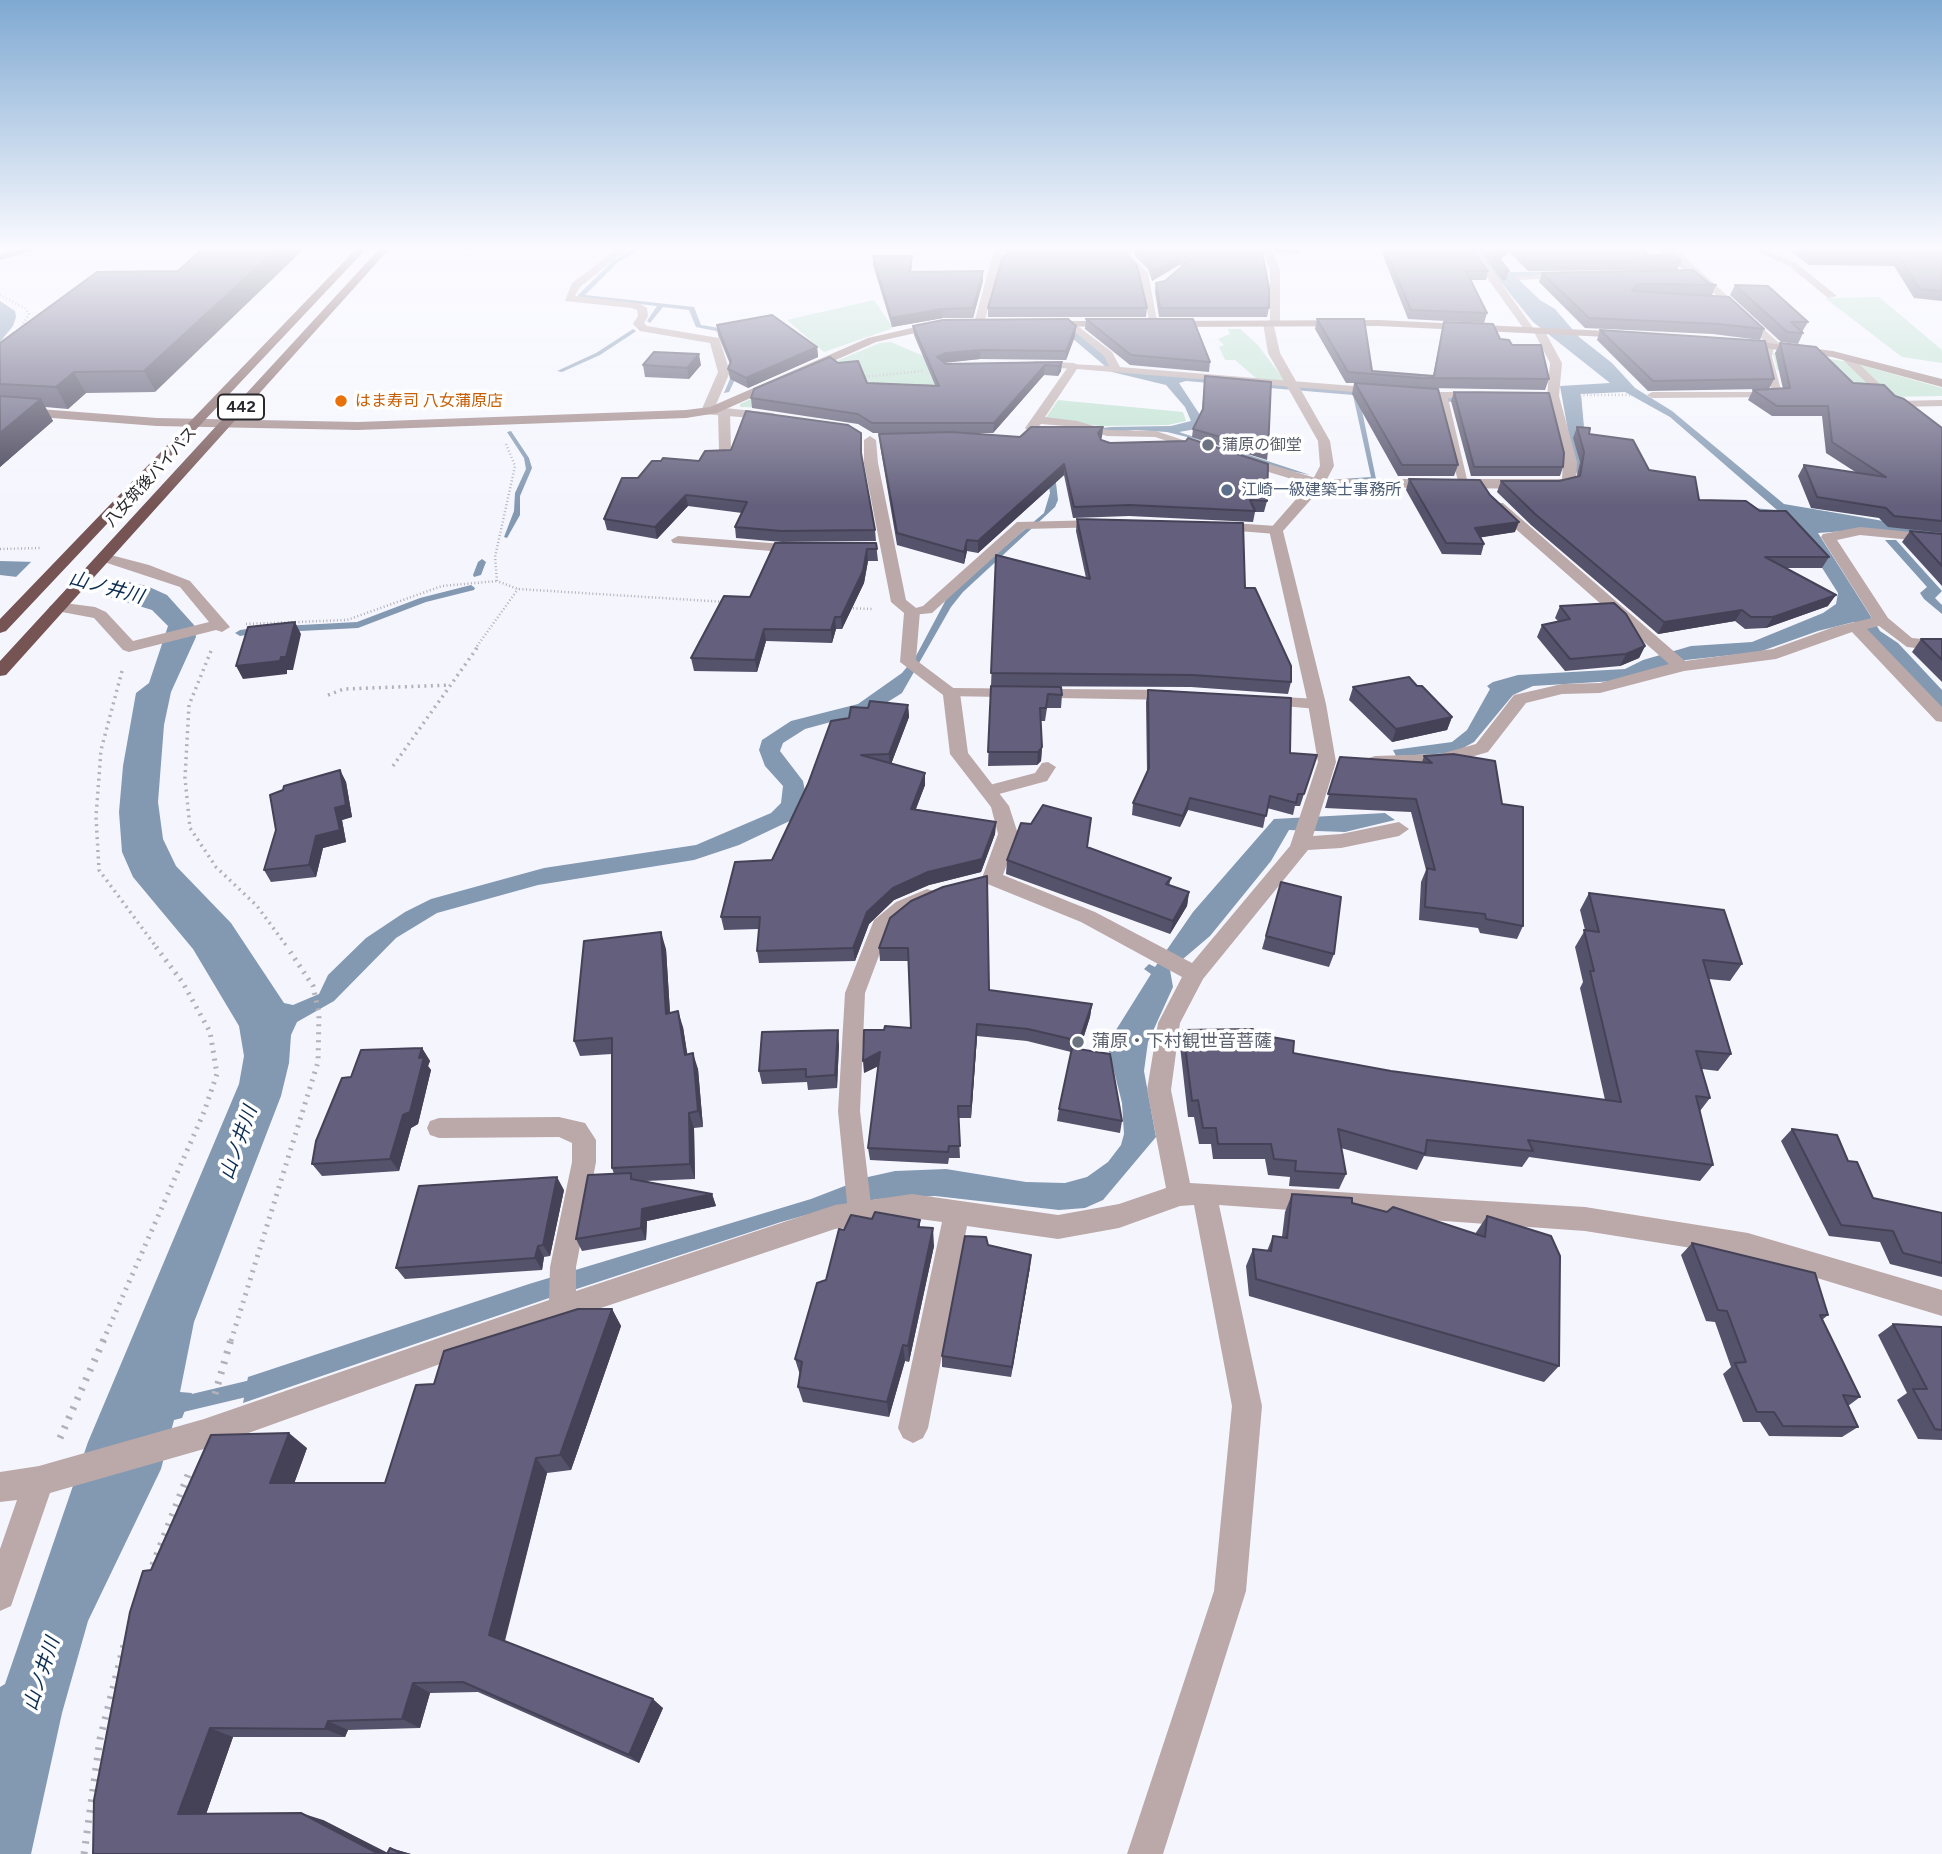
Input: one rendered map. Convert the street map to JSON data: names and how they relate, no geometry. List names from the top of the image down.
{
  "streets": {
    "highway": ["442", "八女筑後バイパス"]
  },
  "water": ["山ノ井川"],
  "places": [
    "はま寿司 八女蒲原店",
    "蒲原の御堂",
    "江崎一級建築士事務所",
    "蒲原・下村観世音菩薩"
  ]
}
